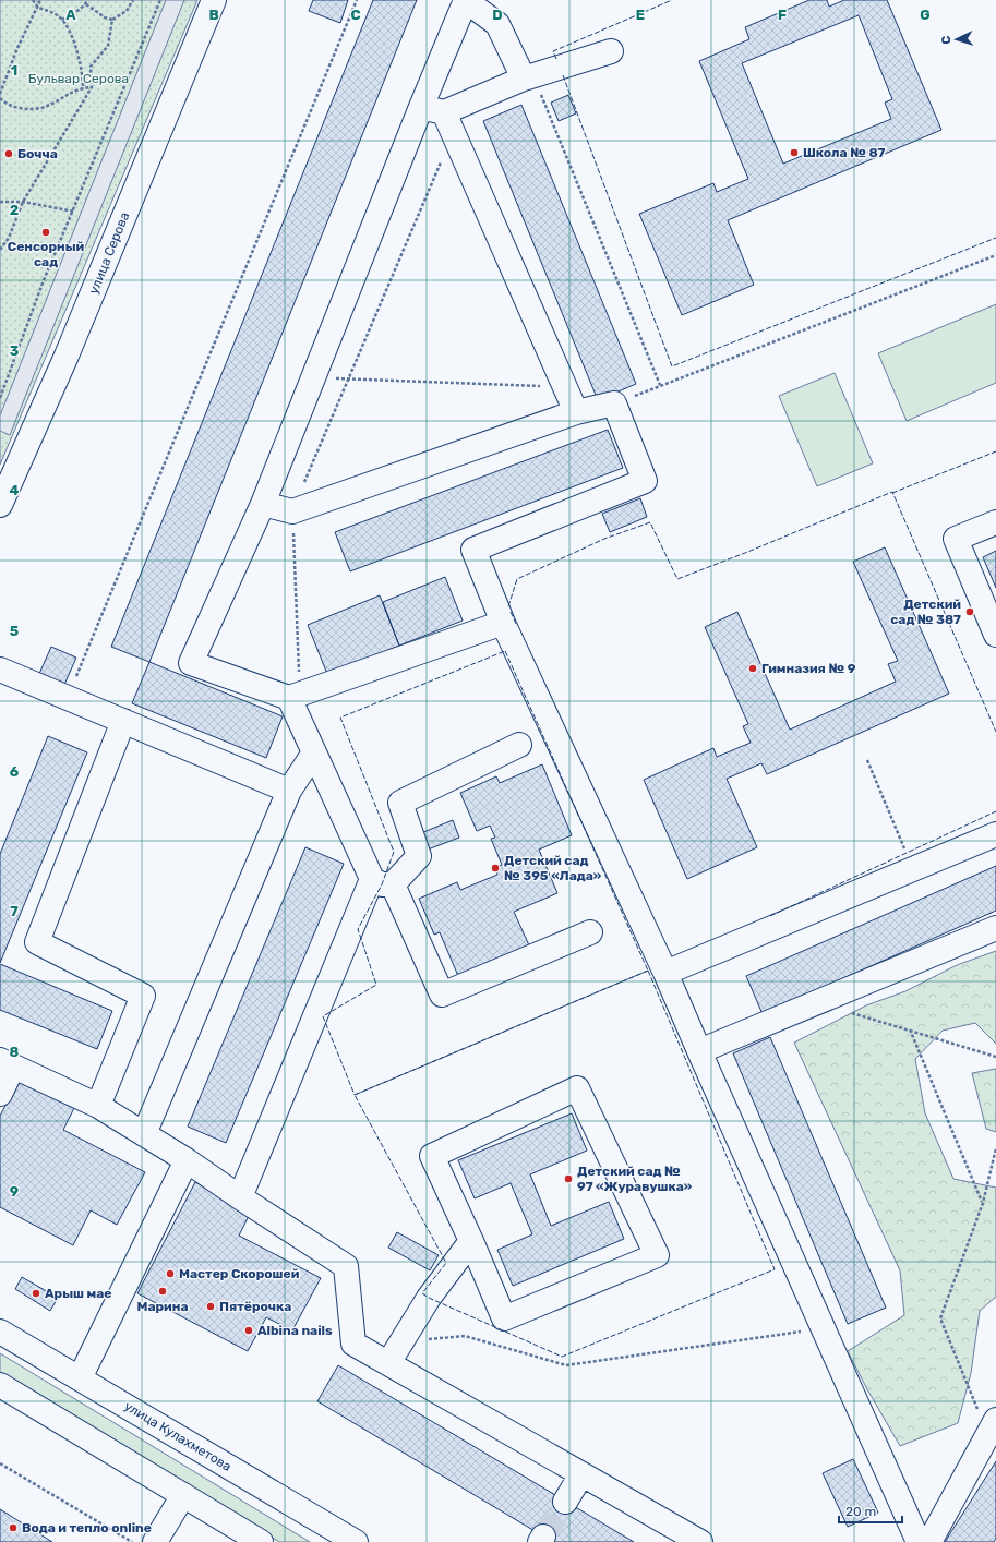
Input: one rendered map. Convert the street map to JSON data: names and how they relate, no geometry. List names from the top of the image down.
{
  "streets": {
    "main road": ["улица Серова", "улица Кулахметова"]
  },
  "parks": ["Бульвар Серова"],
  "places": [
    "Школа № 87",
    "Бочча",
    "Сенсорный сад",
    "Детский сад № 387",
    "Гимназия № 9",
    "Детский сад № 395 «Лада»",
    "Детский сад № 97 «Журавушка»",
    "Мастер Скорошей",
    "Марина",
    "Арыш мае",
    "Пятёрочка",
    "Albina nails",
    "Вода и тепло online"
  ],
  "scale_bar": "20 m",
  "north": "left",
  "grid": {
    "columns": [
      "A",
      "B",
      "C",
      "D",
      "E",
      "F",
      "G"
    ],
    "rows": [
      "1",
      "2",
      "3",
      "4",
      "5",
      "6",
      "7",
      "8",
      "9"
    ]
  }
}
